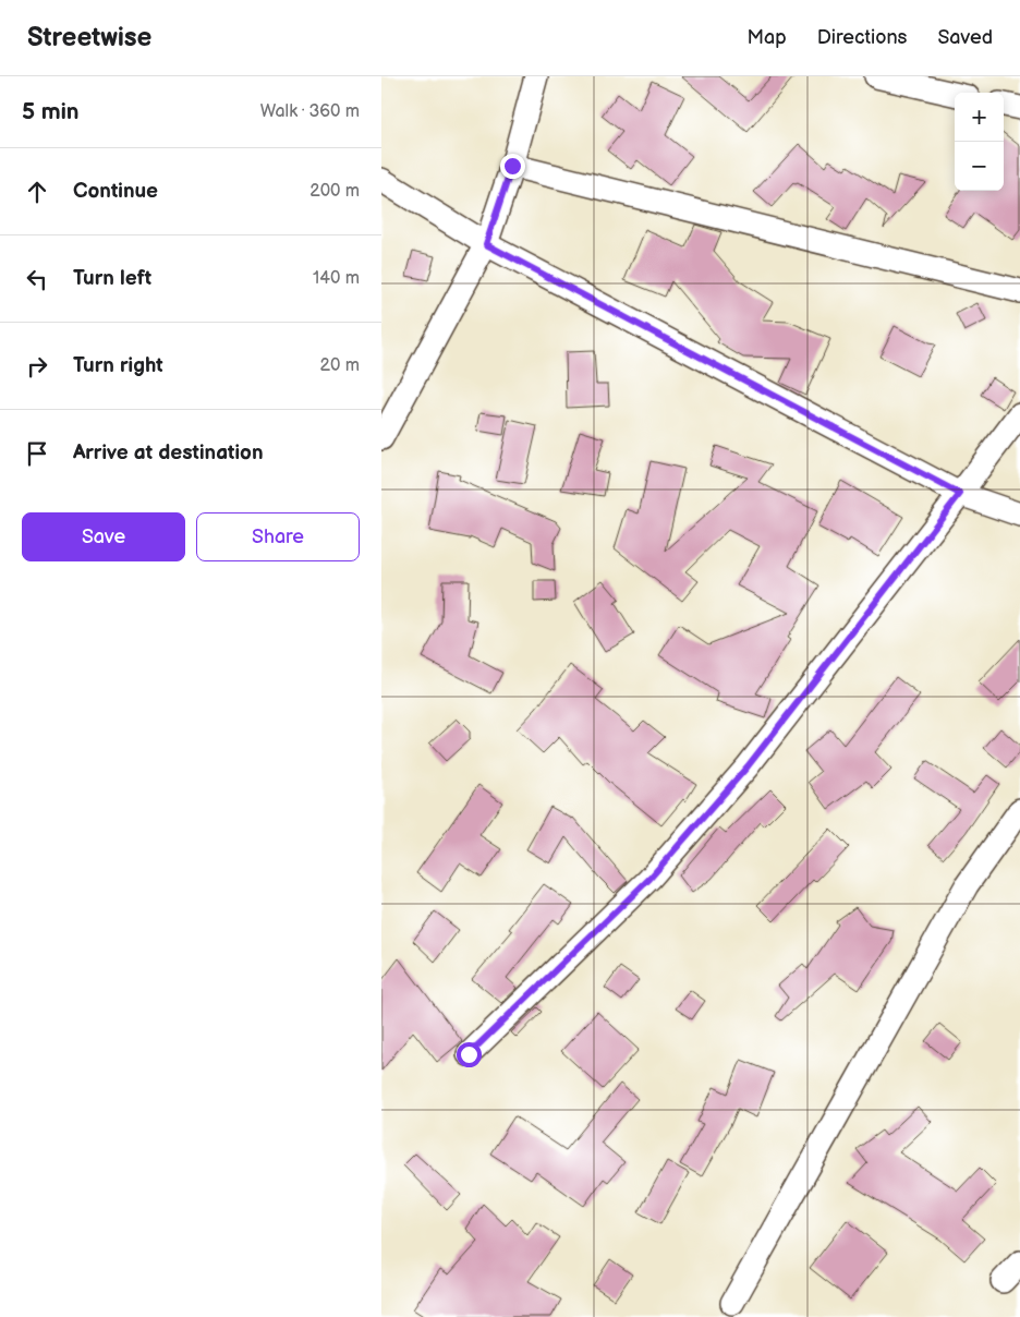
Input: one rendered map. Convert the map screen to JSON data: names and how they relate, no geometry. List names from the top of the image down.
{
  "page": {
    "header": "Streetwise",
    "nav": ["Map", "Directions", "Saved"],
    "heading": ["5 min", "Walk · 360 m"],
    "map_buttons": ["+", "−"],
    "list": [
      ["Continue", "200 m"],
      ["Turn left", "140 m"],
      ["Turn right", "20 m"],
      "Arrive at destination"
    ],
    "buttons": ["Save", "Share"]
  }
}
